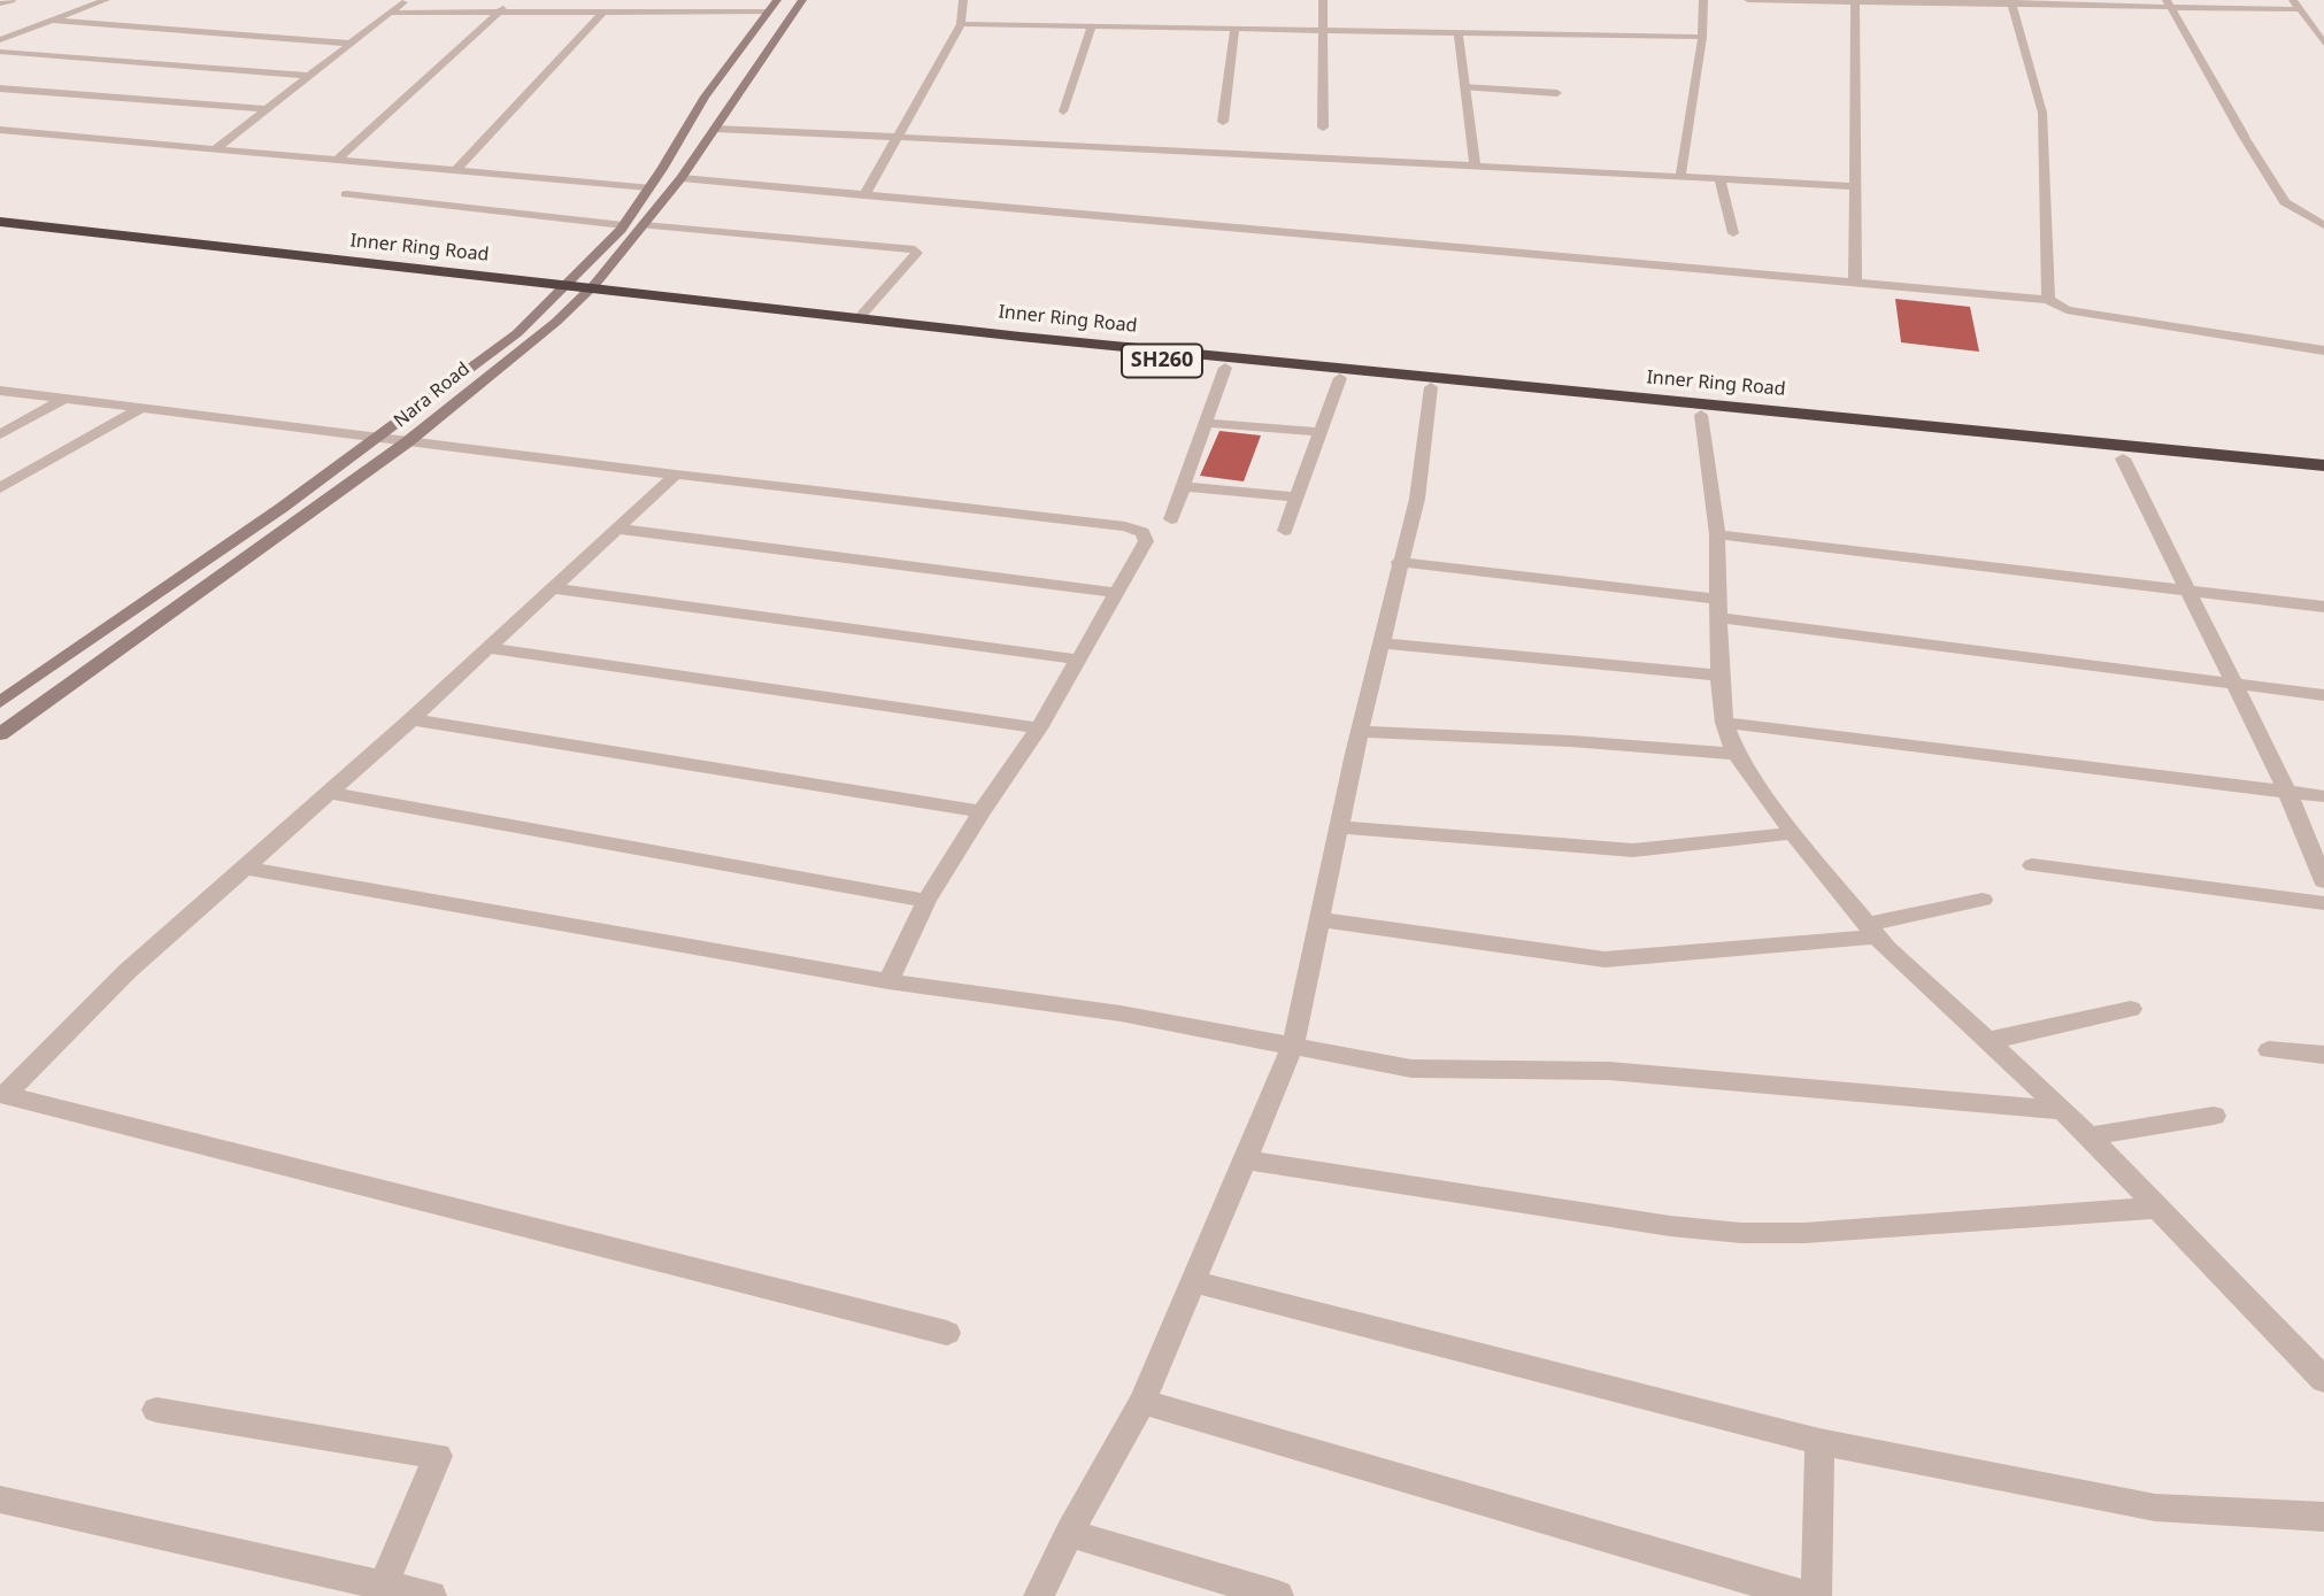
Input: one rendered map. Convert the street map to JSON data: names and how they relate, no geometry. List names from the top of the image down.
{
  "streets": {
    "highway": ["Inner Ring Road", "SH260"],
    "main road": ["Nara Road"]
  },
  "crossings": [
    ["Inner Ring Road", "Nara Road"]
  ]
}
